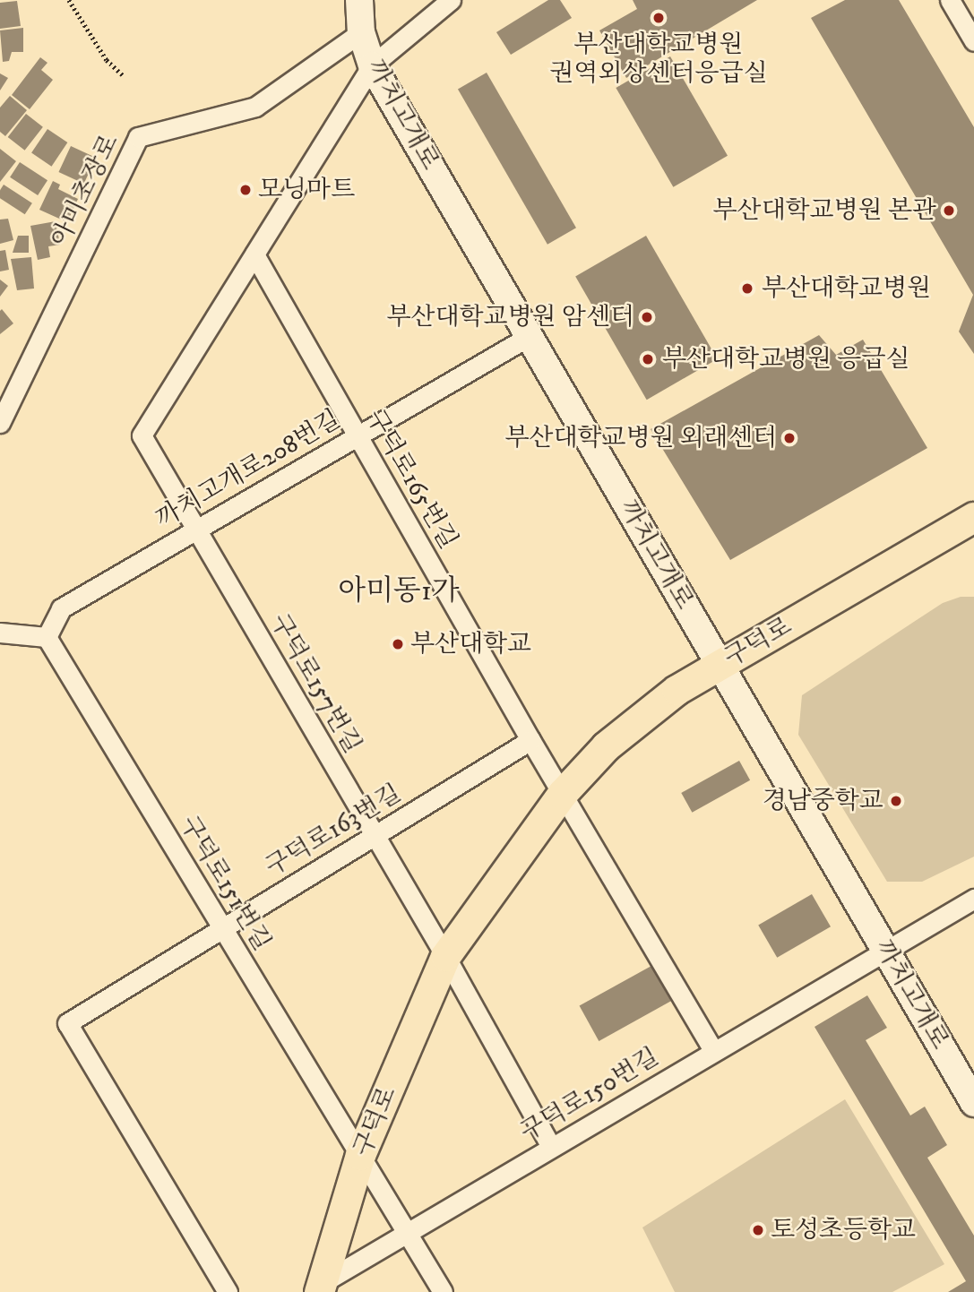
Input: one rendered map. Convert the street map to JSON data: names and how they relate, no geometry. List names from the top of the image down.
{
  "streets": {
    "main road": ["까치고개로", "구덕로"],
    "street": [
      "아미초장로",
      "까치고개로208번길",
      "구덕로165번길",
      "구덕로157번길",
      "구덕로163번길",
      "구덕로151번길",
      "구덕로150번길"
    ]
  },
  "crossings": [
    ["까치고개로", "아미초장로"],
    ["까치고개로", "까치고개로208번길"],
    ["까치고개로", "구덕로"],
    ["까치고개로", "구덕로150번길"],
    ["까치고개로208번길", "구덕로165번길"],
    ["까치고개로208번길", "구덕로157번길"],
    ["까치고개로208번길", "구덕로151번길"],
    ["구덕로165번길", "구덕로"],
    ["구덕로165번길", "구덕로157번길"],
    ["구덕로165번길", "구덕로163번길"],
    ["구덕로", "구덕로157번길"],
    ["구덕로", "구덕로151번길"],
    ["구덕로", "구덕로150번길"],
    ["구덕로157번길", "구덕로163번길"],
    ["구덕로163번길", "구덕로151번길"],
    ["구덕로151번길", "구덕로150번길"]
  ],
  "districts": ["아미동1가"],
  "places": [
    "부산대학교병원 권역외상센터응급실",
    "모닝마트",
    "부산대학교병원 본관",
    "부산대학교병원",
    "부산대학교병원 암센터",
    "부산대학교병원 응급실",
    "부산대학교병원 외래센터",
    "부산대학교",
    "경남중학교",
    "토성초등학교"
  ]
}
